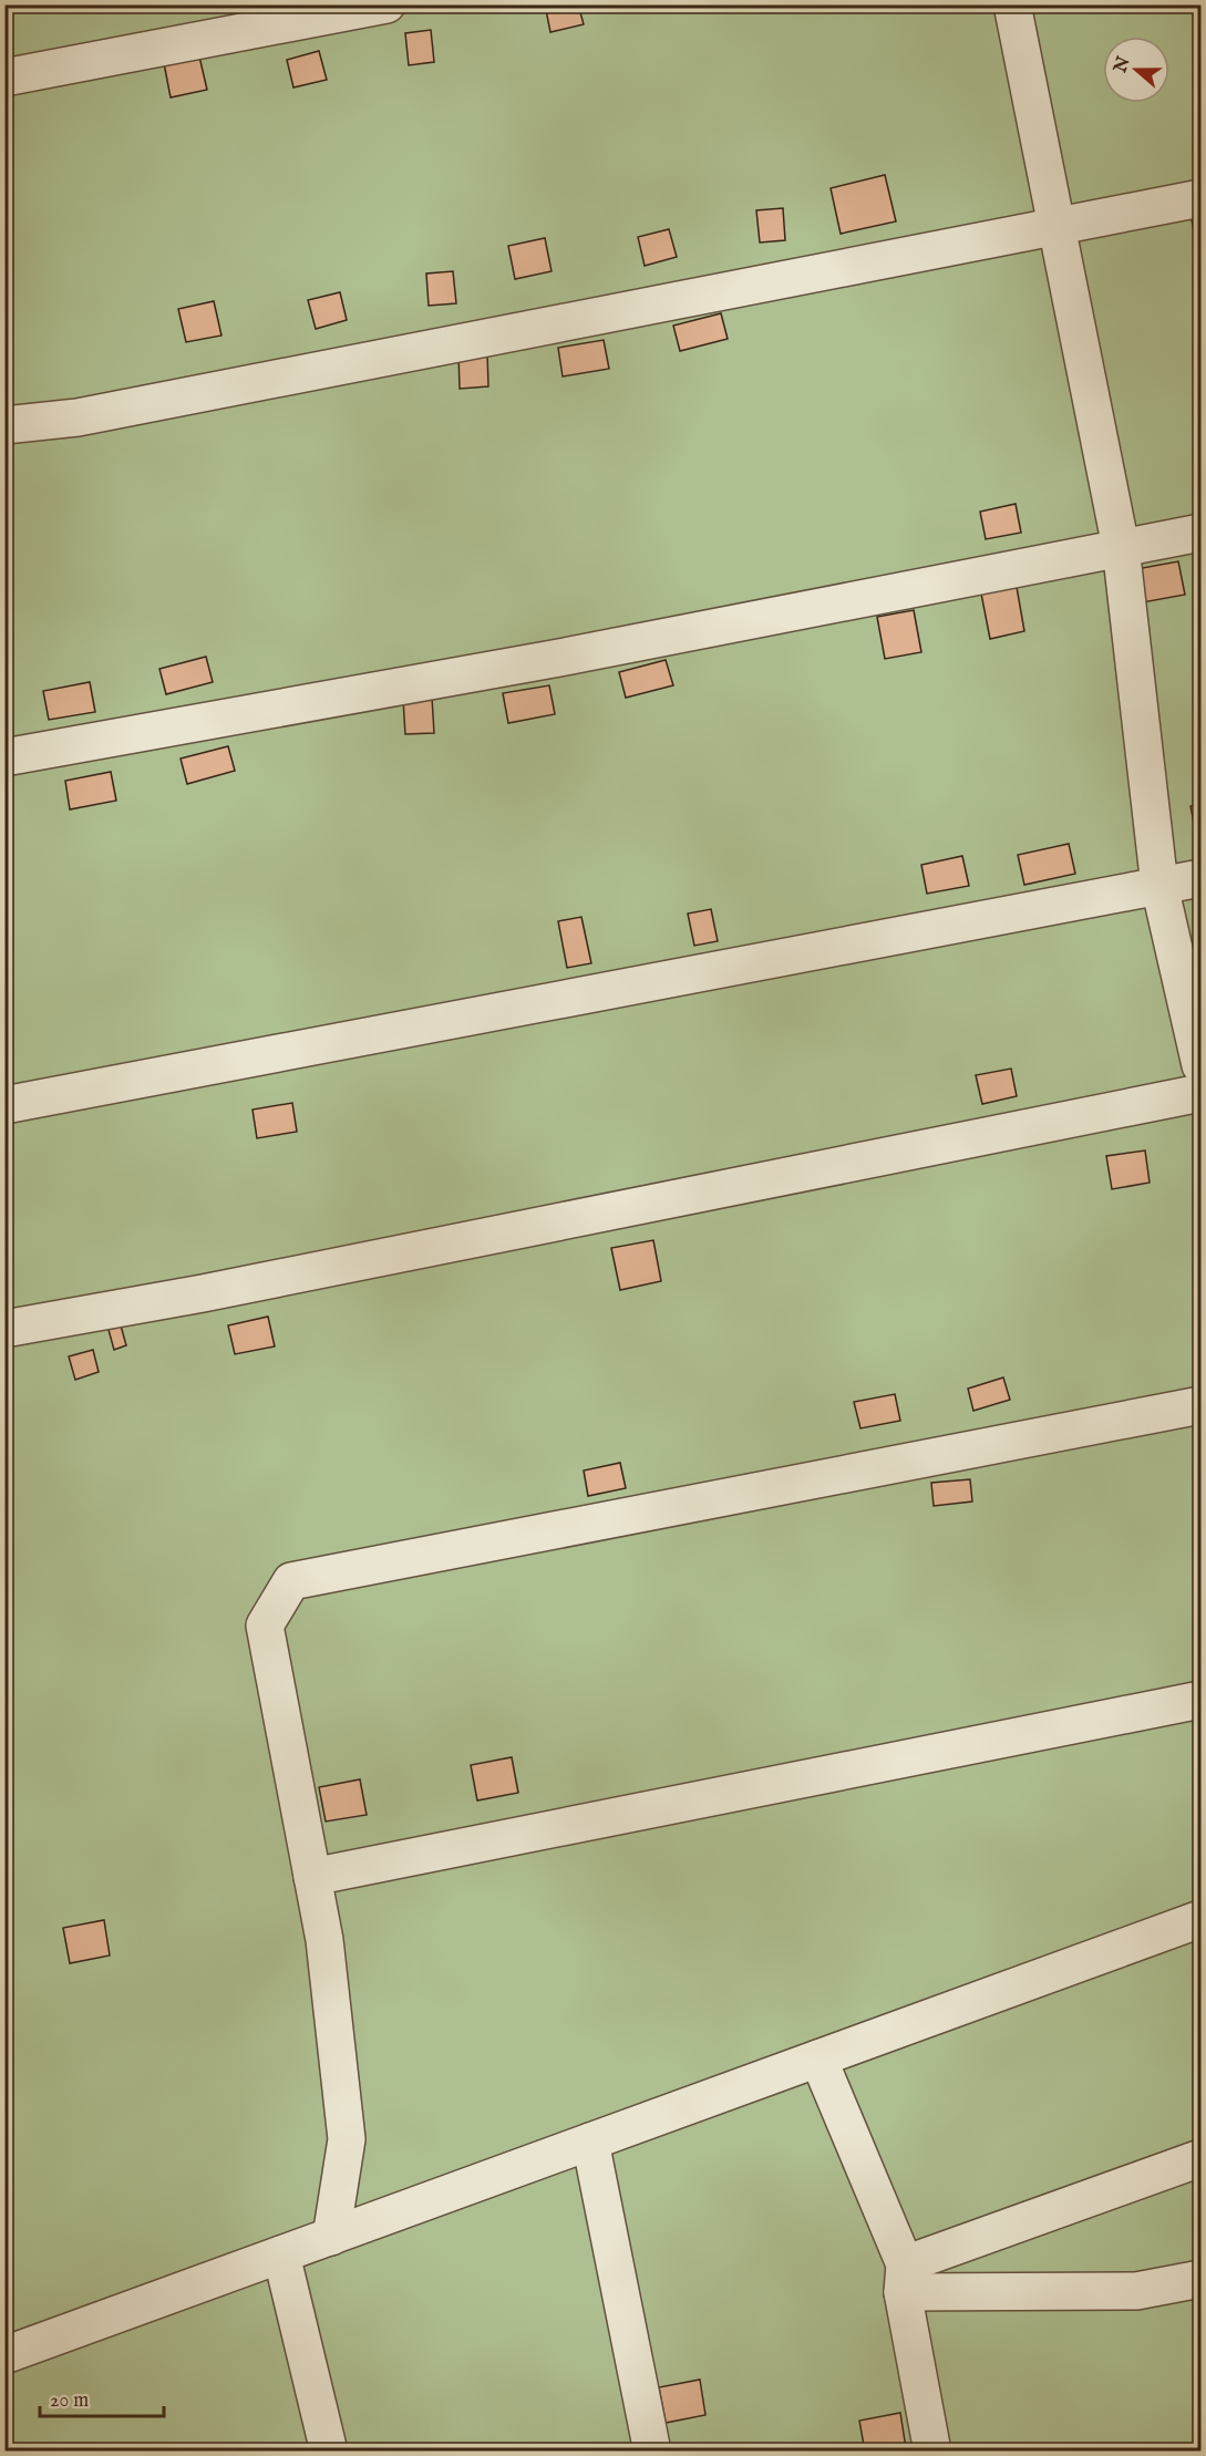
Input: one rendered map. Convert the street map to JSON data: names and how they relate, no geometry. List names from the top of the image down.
{
  "scale_bar": "20 m",
  "north": "left"
}
